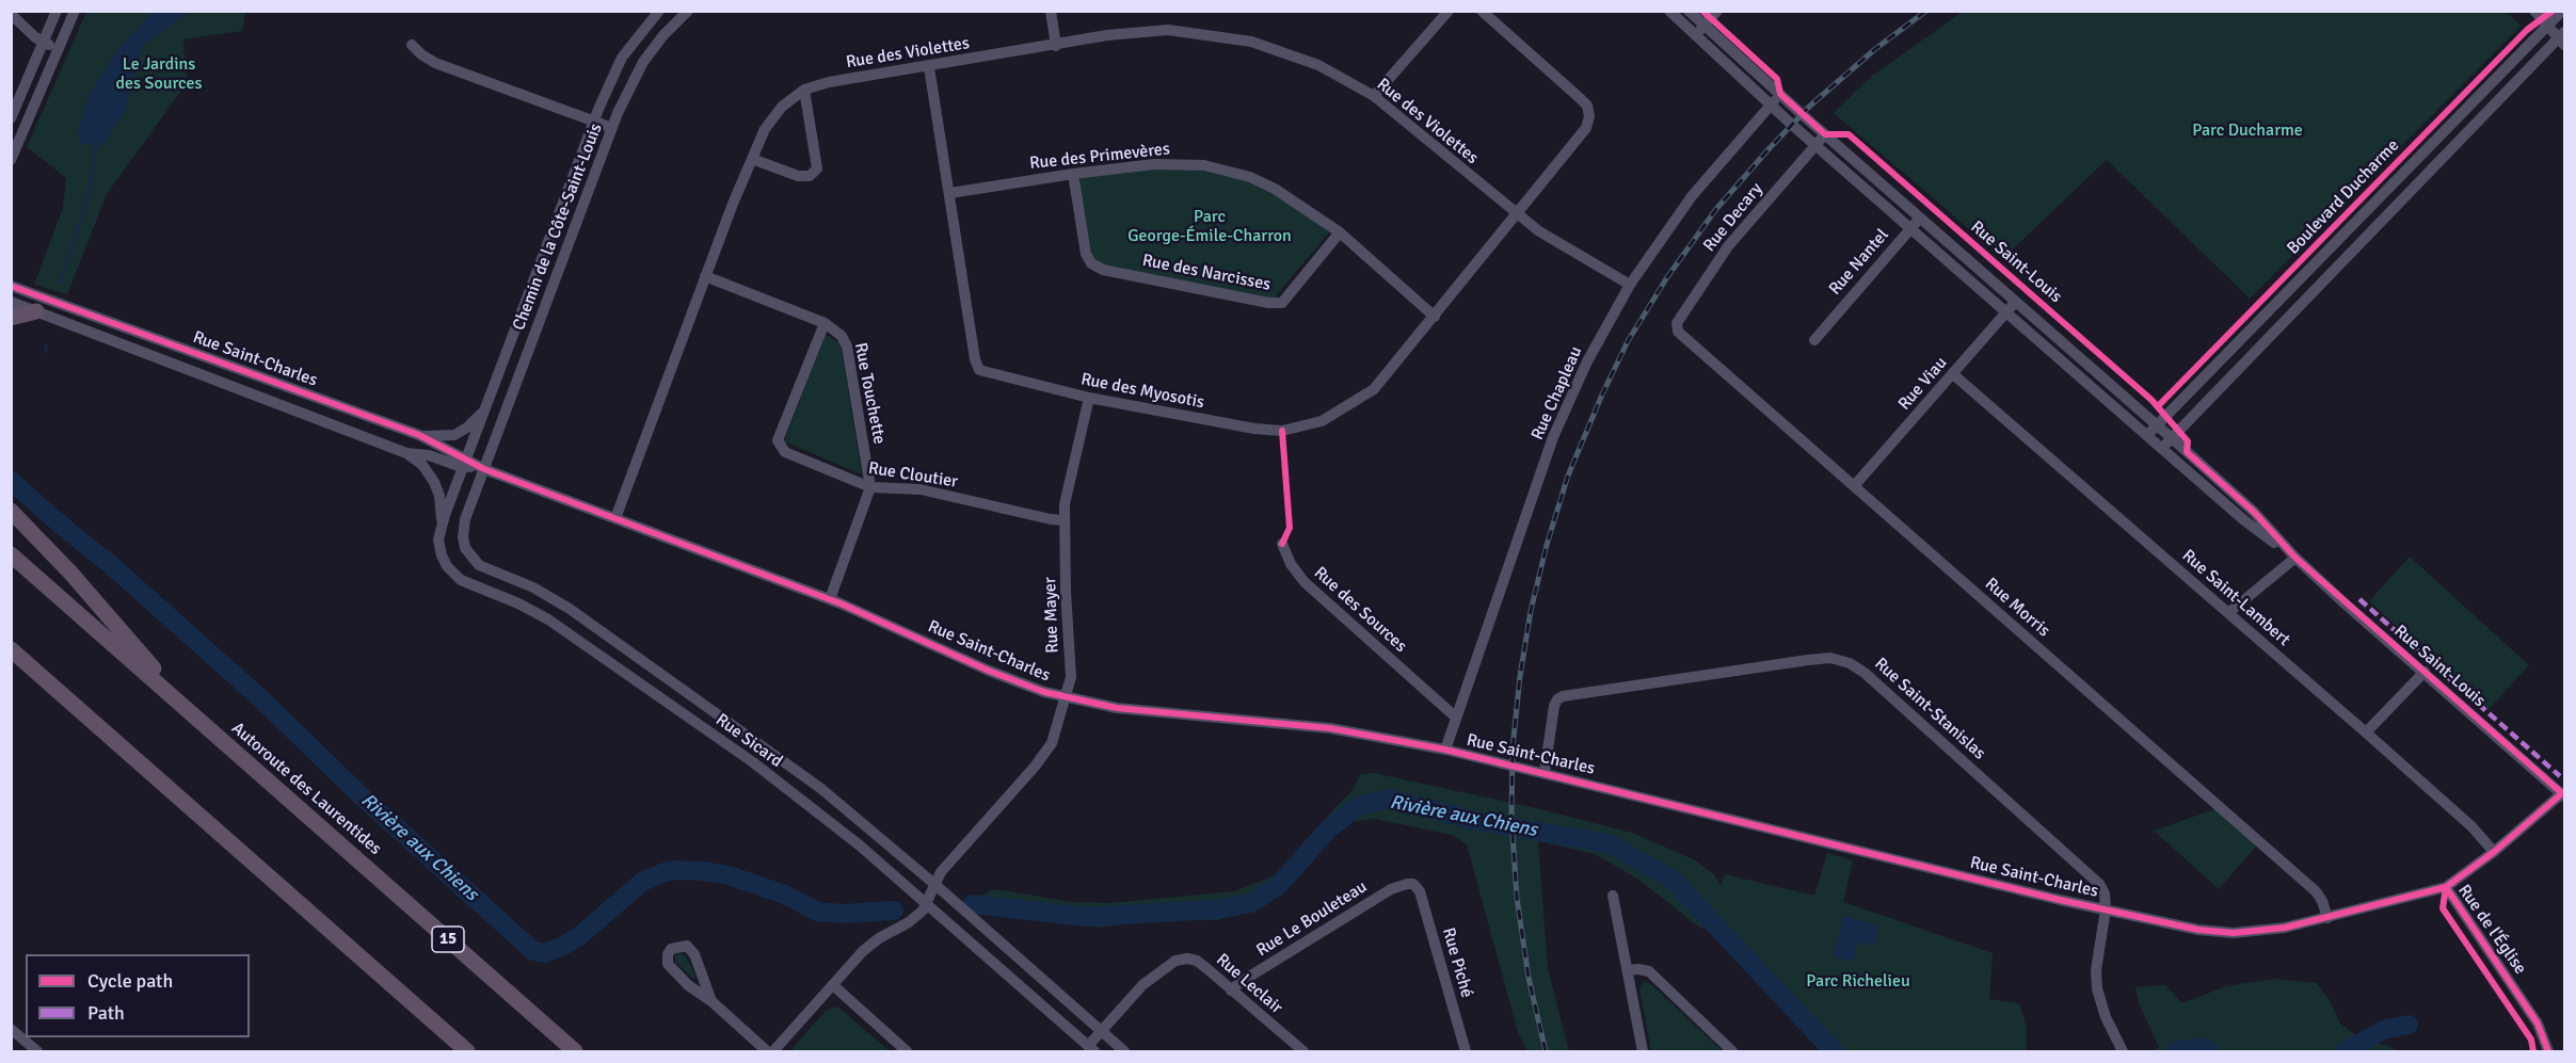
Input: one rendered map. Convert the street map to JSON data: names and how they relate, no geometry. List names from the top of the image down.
{
  "streets": {
    "highway": ["Autoroute des Laurentides", "15"],
    "street": [
      "Rue des Violettes",
      "Rue des Primevères",
      "Boulevard Ducharme",
      "Rue Decary",
      "Chemin de la Côte-Saint-Louis",
      "Rue Nantel",
      "Rue Saint-Louis",
      "Rue des Narcisses",
      "Rue Saint-Charles",
      "Rue Viau",
      "Rue des Myosotis",
      "Rue Touchette",
      "Rue Chapleau",
      "Rue Cloutier",
      "Rue Saint-Lambert",
      "Rue Morris",
      "Rue des Sources",
      "Rue Mayer",
      "Rue Saint-Stanislas",
      "Rue Sicard",
      "Rue Le Bouleteau",
      "Rue de l'Église",
      "Rue Piché",
      "Rue Leclair"
    ]
  },
  "crossings": [
    ["Rue des Violettes", "Rue Saint-Charles"],
    ["Rue des Violettes", "Rue des Myosotis"],
    ["Rue des Violettes", "Rue Touchette"],
    ["Rue des Violettes", "Rue Chapleau"],
    ["Rue des Primevères", "Rue des Narcisses"],
    ["Rue des Primevères", "Rue des Myosotis"],
    ["Boulevard Ducharme", "Rue Saint-Louis"],
    ["Rue Decary", "Rue Saint-Louis"],
    ["Rue Decary", "Rue Morris"],
    ["Chemin de la Côte-Saint-Louis", "Rue Saint-Charles"],
    ["Chemin de la Côte-Saint-Louis", "Rue Sicard"],
    ["Rue Nantel", "Rue Saint-Louis"],
    ["Rue Saint-Louis", "Rue Saint-Charles"],
    ["Rue Saint-Louis", "Rue Viau"],
    ["Rue Saint-Louis", "Rue Chapleau"],
    ["Rue Saint-Charles", "Rue Touchette"],
    ["Rue Saint-Charles", "Rue Chapleau"],
    ["Rue Saint-Charles", "Rue Saint-Lambert"],
    ["Rue Saint-Charles", "Rue Morris"],
    ["Rue Saint-Charles", "Rue Mayer"],
    ["Rue Saint-Charles", "Rue Saint-Stanislas"],
    ["Rue Saint-Charles", "Rue Sicard"],
    ["Rue Saint-Charles", "Rue de l'Église"],
    ["Rue Viau", "Rue Saint-Lambert"],
    ["Rue Viau", "Rue Morris"],
    ["Rue des Myosotis", "Rue Mayer"],
    ["Rue Touchette", "Rue Cloutier"],
    ["Rue Chapleau", "Rue des Sources"],
    ["Rue Cloutier", "Rue Mayer"],
    ["Rue Mayer", "Rue Sicard"],
    ["Rue Sicard", "Rue Leclair"],
    ["Rue Le Bouleteau", "Rue Piché"],
    ["Rue Le Bouleteau", "Rue Leclair"]
  ],
  "water": ["Rivière aux Chiens"],
  "parks": [
    "Le Jardins des Sources",
    "Parc Ducharme",
    "Parc George-Émile-Charron",
    "Parc Richelieu"
  ],
  "legend": ["Cycle path", "Path"]
}
